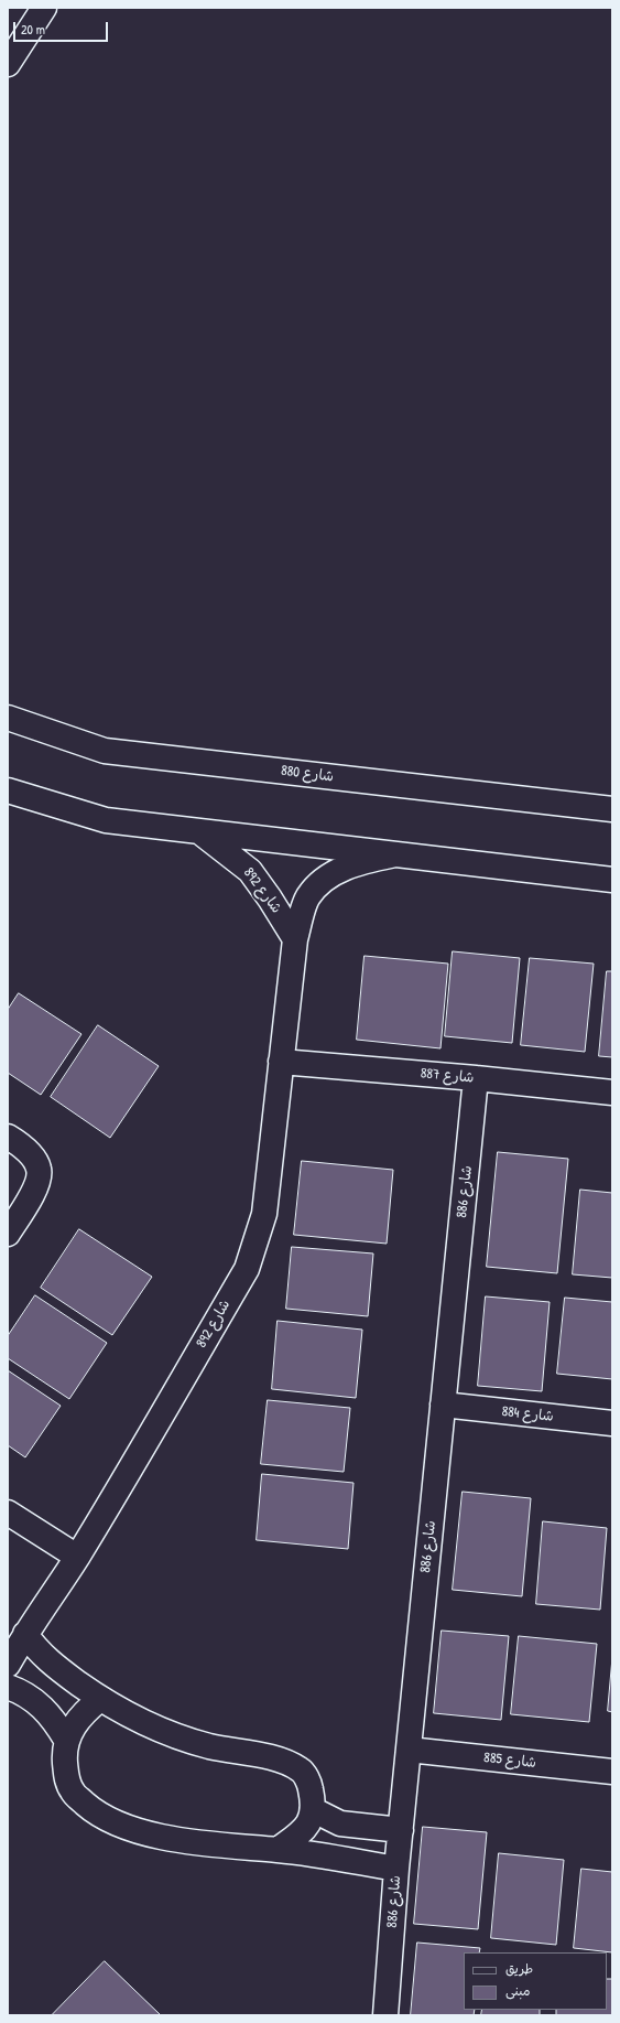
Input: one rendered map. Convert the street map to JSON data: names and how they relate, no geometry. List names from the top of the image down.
{
  "streets": {
    "street": [
      "شارع 880",
      "شارع 892",
      "شارع 887",
      "شارع 886",
      "شارع 884",
      "شارع 885"
    ]
  },
  "crossings": [
    ["شارع 892", "شارع 887"],
    ["شارع 887", "شارع 886"],
    ["شارع 886", "شارع 884"],
    ["شارع 886", "شارع 885"]
  ],
  "legend": ["طريق", "مبنى"],
  "scale_bar": "20 m"
}
